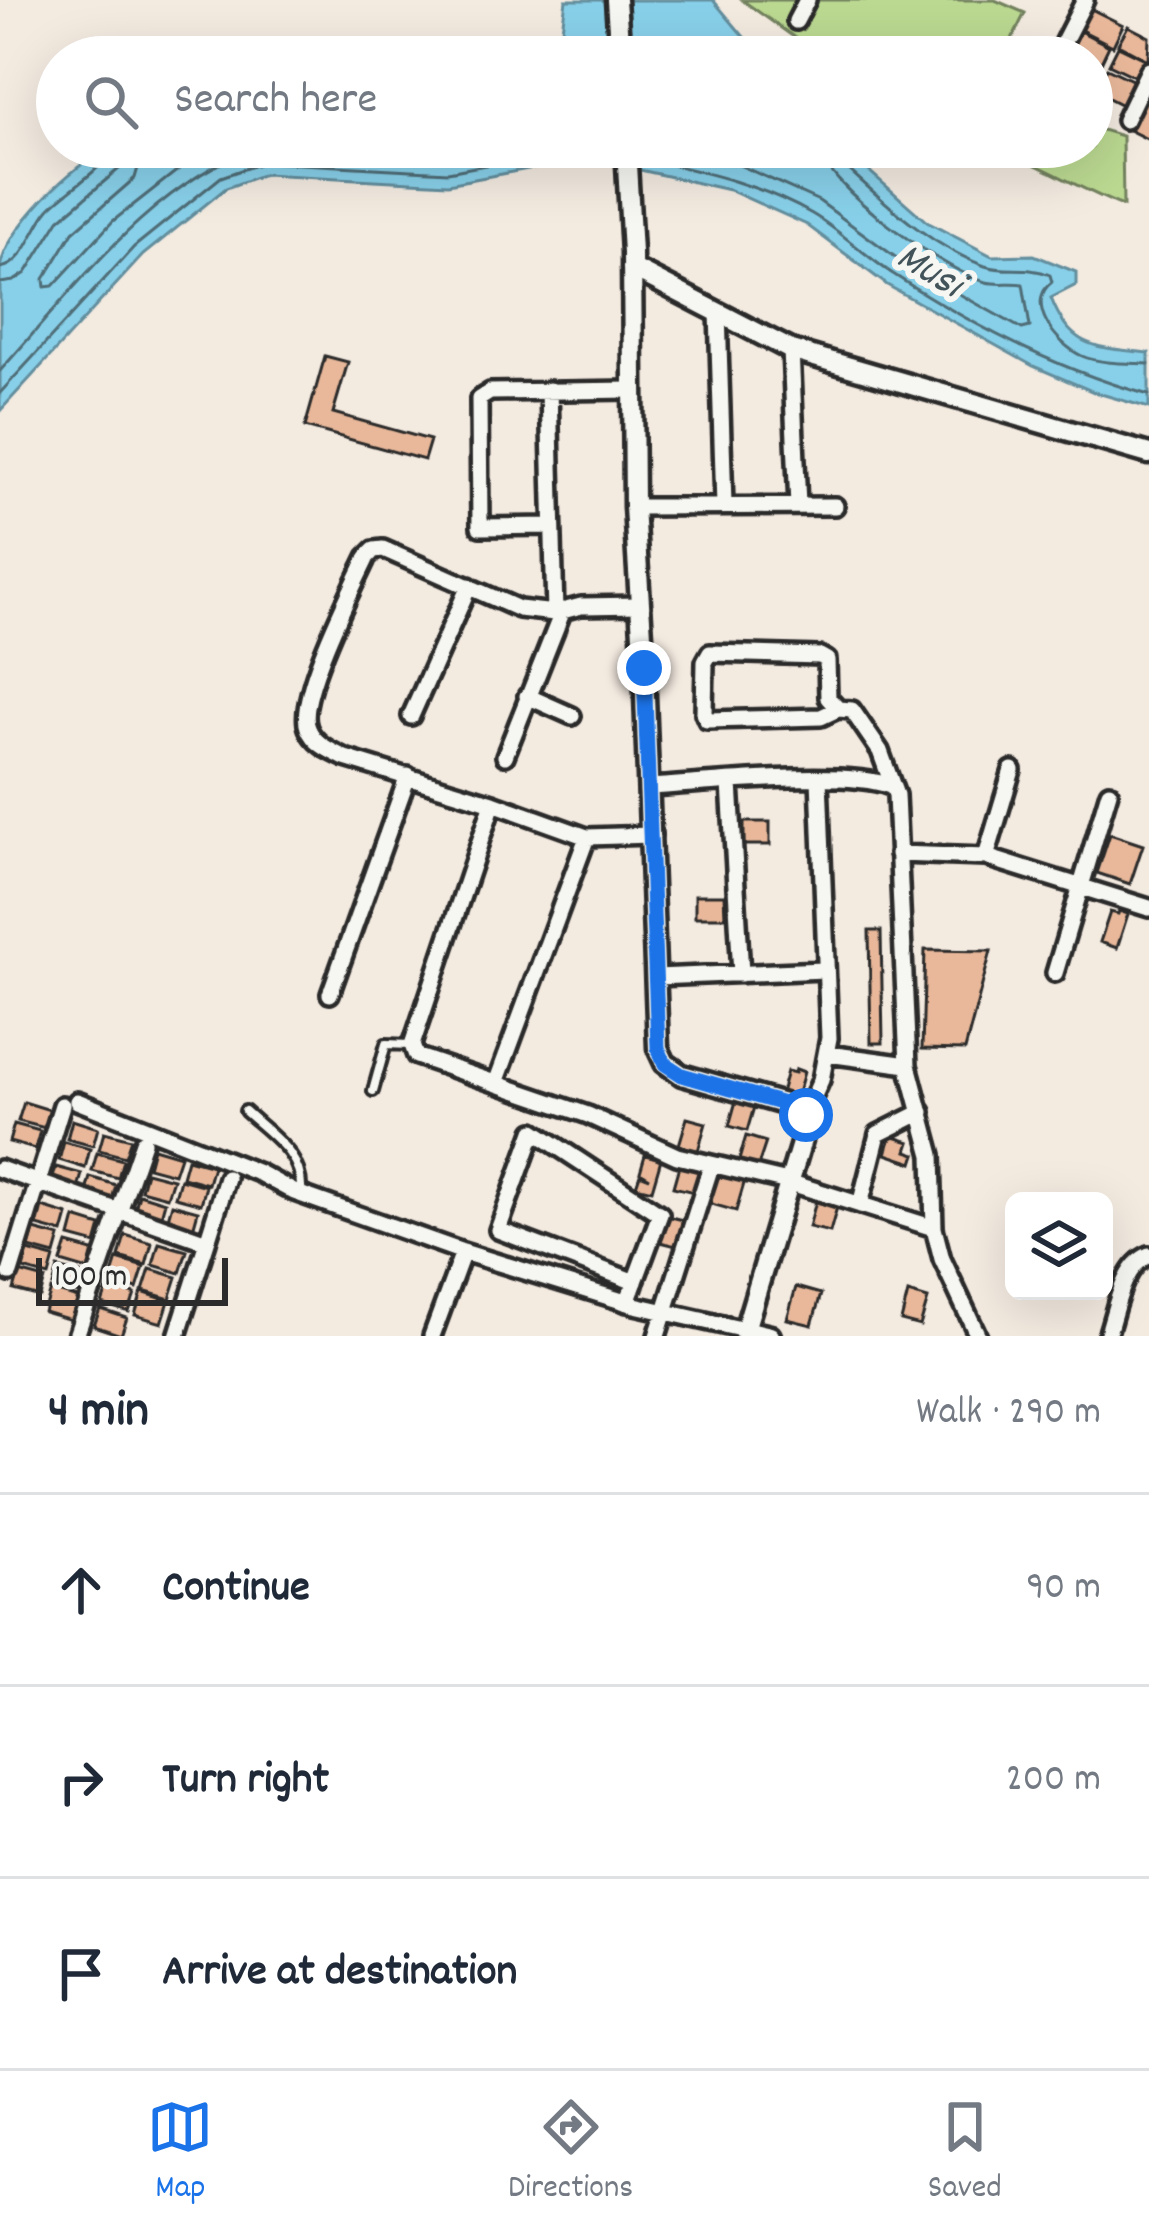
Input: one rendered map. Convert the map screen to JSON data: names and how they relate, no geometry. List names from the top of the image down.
{
  "water": ["Musi"],
  "scale_bar": "100 m",
  "page": {
    "search": "Search here",
    "scale": "100 m",
    "heading": ["4 min", "Walk · 290 m"],
    "list": [
      ["Continue", "90 m"],
      ["Turn right", "200 m"],
      "Arrive at destination"
    ],
    "nav": ["Map", "Directions", "Saved"]
  }
}
